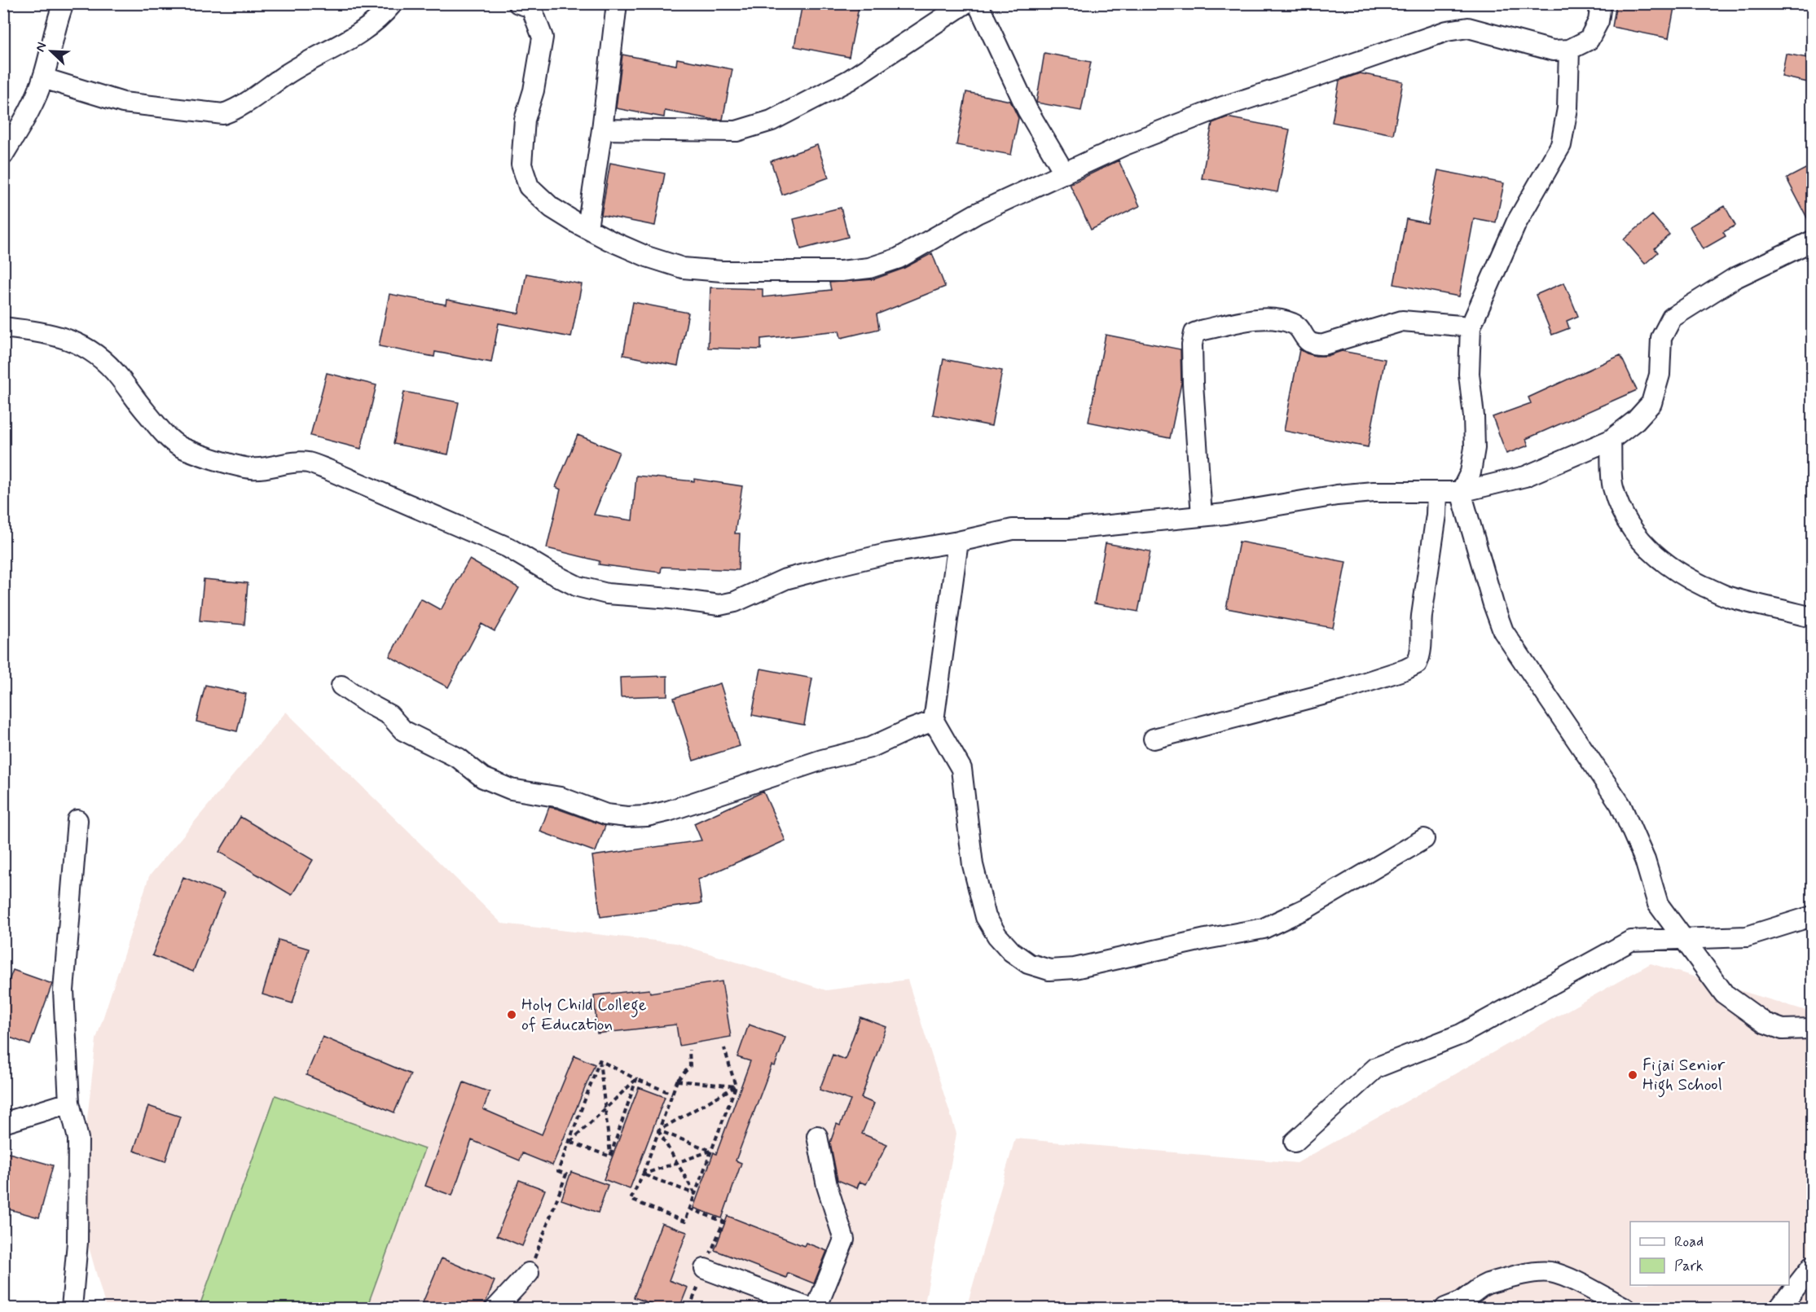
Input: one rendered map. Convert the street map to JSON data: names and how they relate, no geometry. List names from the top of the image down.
{
  "places": ["Holy Child College of Education", "Fijai Senior High School"],
  "legend": ["Road", "Park"],
  "north": "top left"
}
